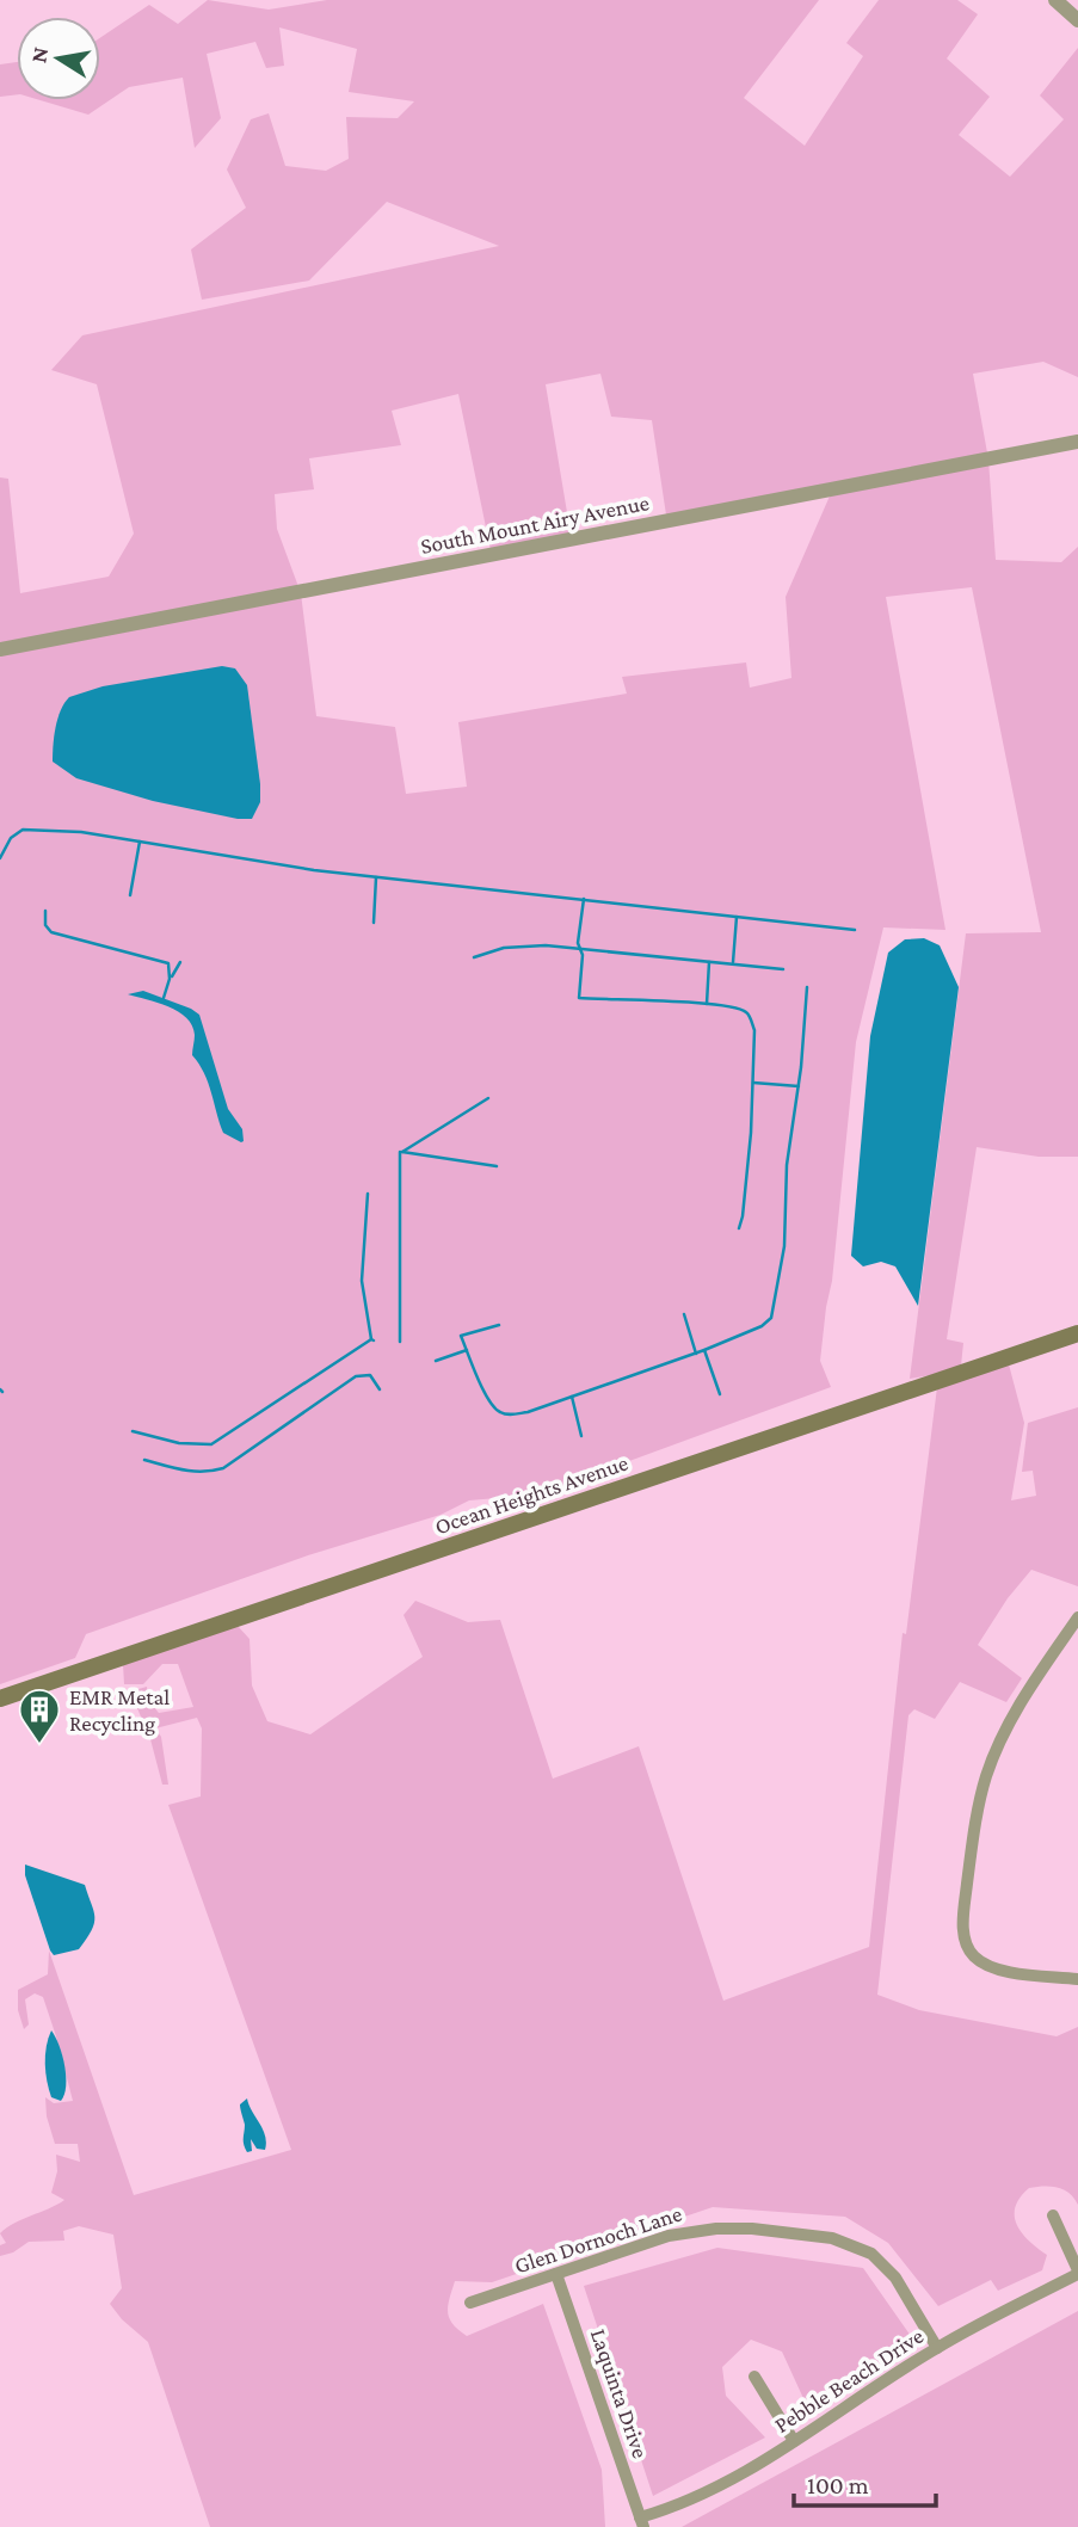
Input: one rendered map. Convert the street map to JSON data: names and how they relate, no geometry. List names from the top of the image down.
{
  "streets": {
    "main road": ["Ocean Heights Avenue"],
    "street": [
      "South Mount Airy Avenue",
      "Glen Dornoch Lane",
      "Pebble Beach Drive",
      "Laquinta Drive"
    ]
  },
  "crossings": [
    ["Glen Dornoch Lane", "Pebble Beach Drive"],
    ["Glen Dornoch Lane", "Laquinta Drive"],
    ["Pebble Beach Drive", "Laquinta Drive"]
  ],
  "places": {
    "building": ["EMR Metal Recycling"]
  },
  "scale_bar": "100 m",
  "north": "left"
}
